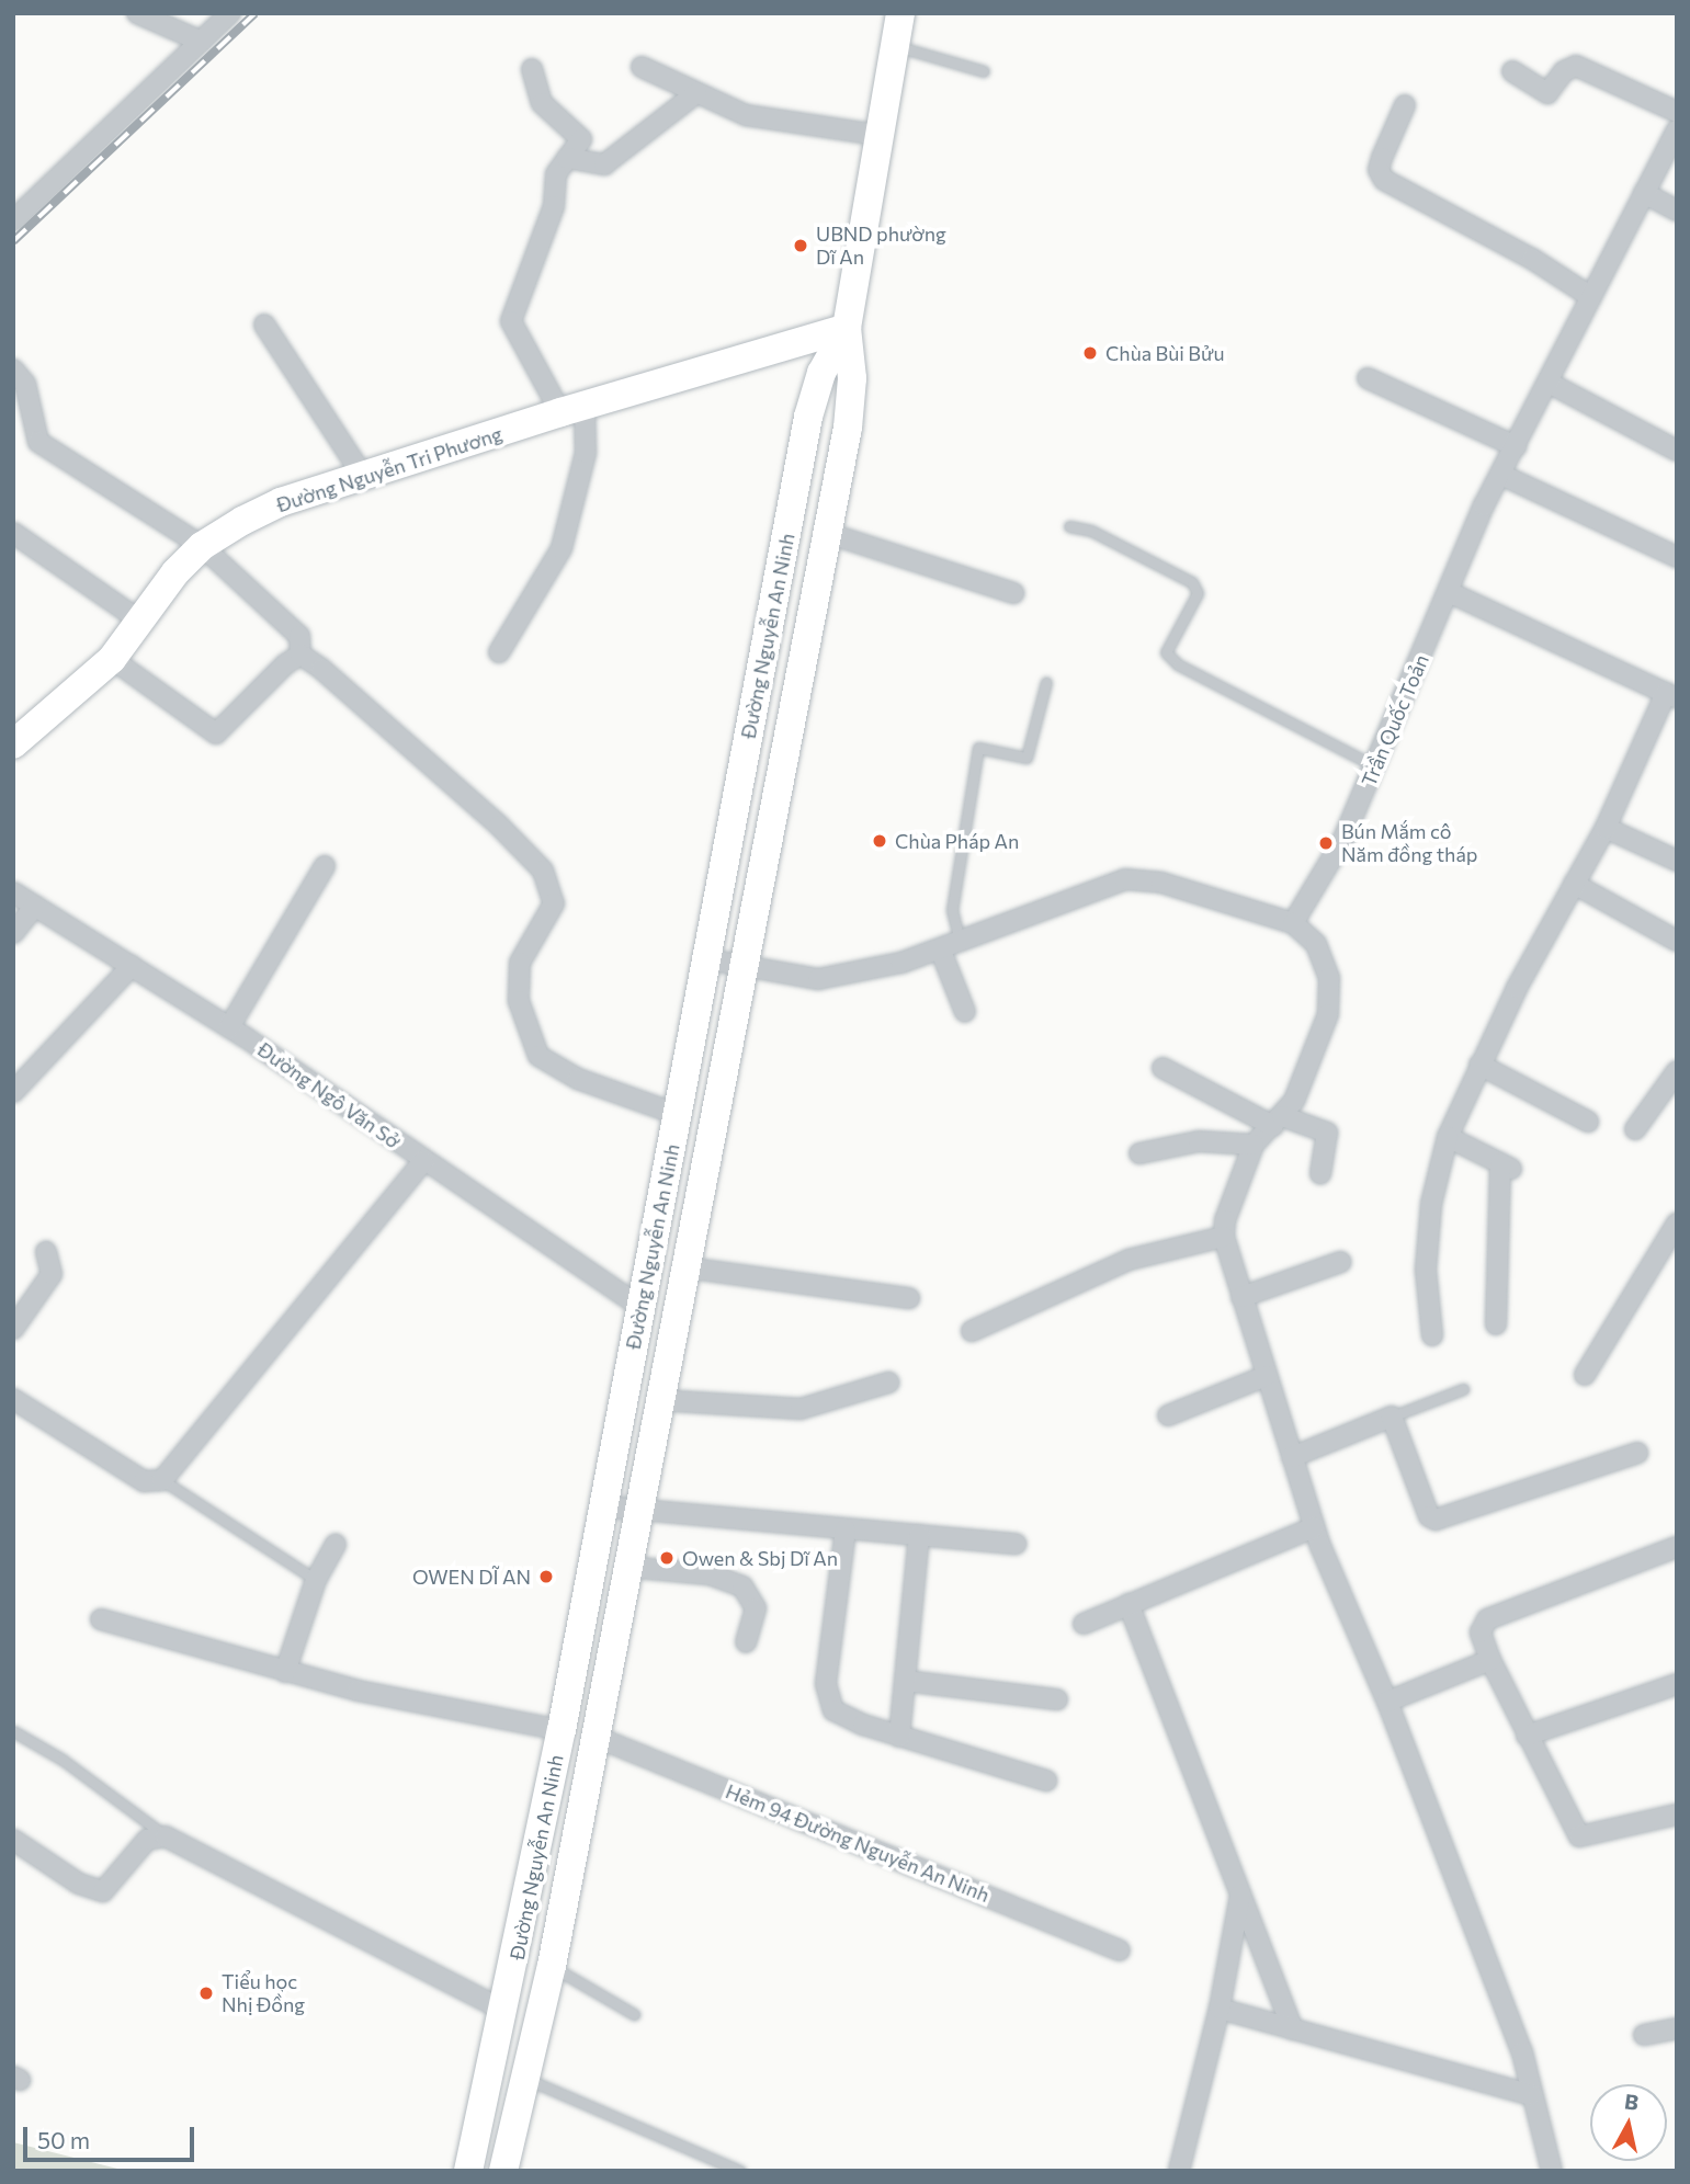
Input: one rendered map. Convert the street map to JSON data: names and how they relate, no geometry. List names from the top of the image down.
{
  "streets": {
    "main road": ["Đường Nguyễn Tri Phương", "Đường Nguyễn An Ninh"],
    "street": ["Trần Quốc Toản", "Đường Ngô Văn Sở", "Hẻm 94 Đường Nguyễn An Ninh"]
  },
  "crossings": [
    ["Đường Nguyễn Tri Phương", "Đường Nguyễn An Ninh"],
    ["Đường Nguyễn An Ninh", "Đường Ngô Văn Sở"],
    ["Đường Nguyễn An Ninh", "Hẻm 94 Đường Nguyễn An Ninh"]
  ],
  "places": [
    "UBND phường Dĩ An",
    "Chùa Bùi Bửu",
    "Chùa Pháp An",
    "Bún Mắm cô Năm đồng tháp",
    "Owen & Sbj Dĩ An",
    "OWEN DĨ AN",
    "Tiểu học Nhị Đồng"
  ],
  "scale_bar": "50 m",
  "north": "top"
}
